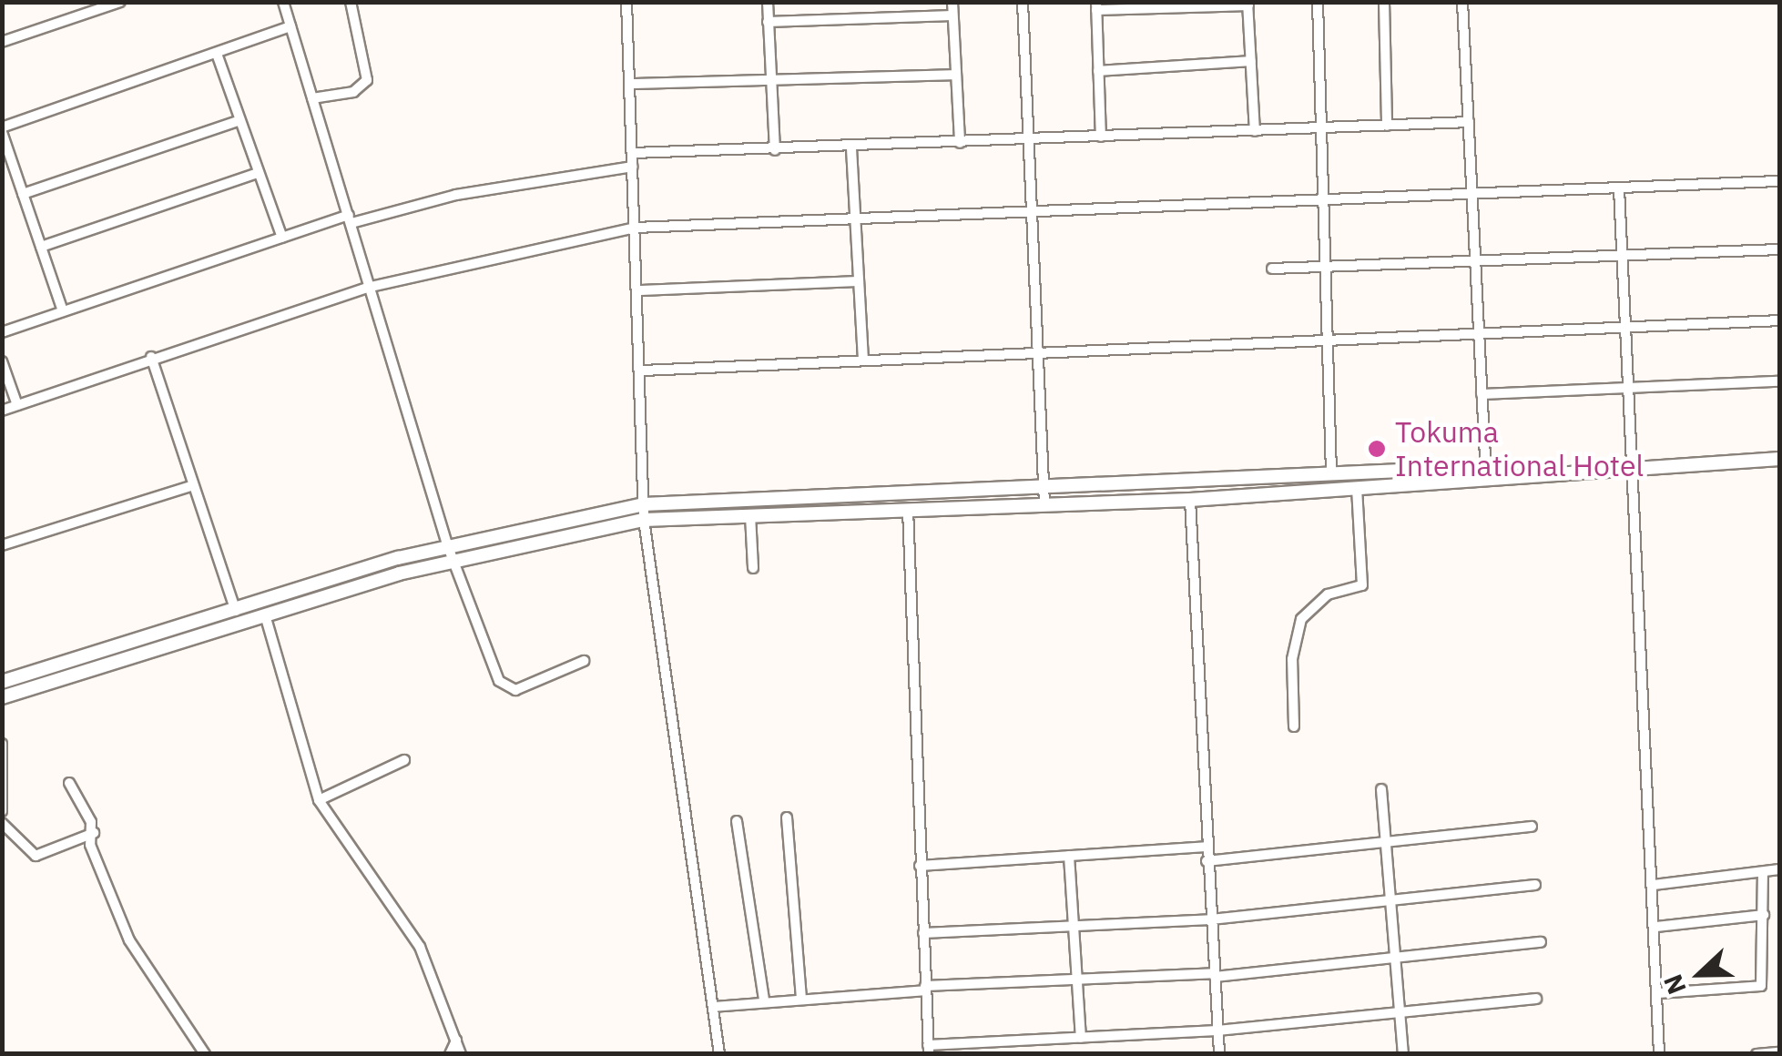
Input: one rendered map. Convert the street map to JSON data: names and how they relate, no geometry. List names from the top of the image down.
{
  "places": ["Tokuma International Hotel"],
  "north": "left"
}
